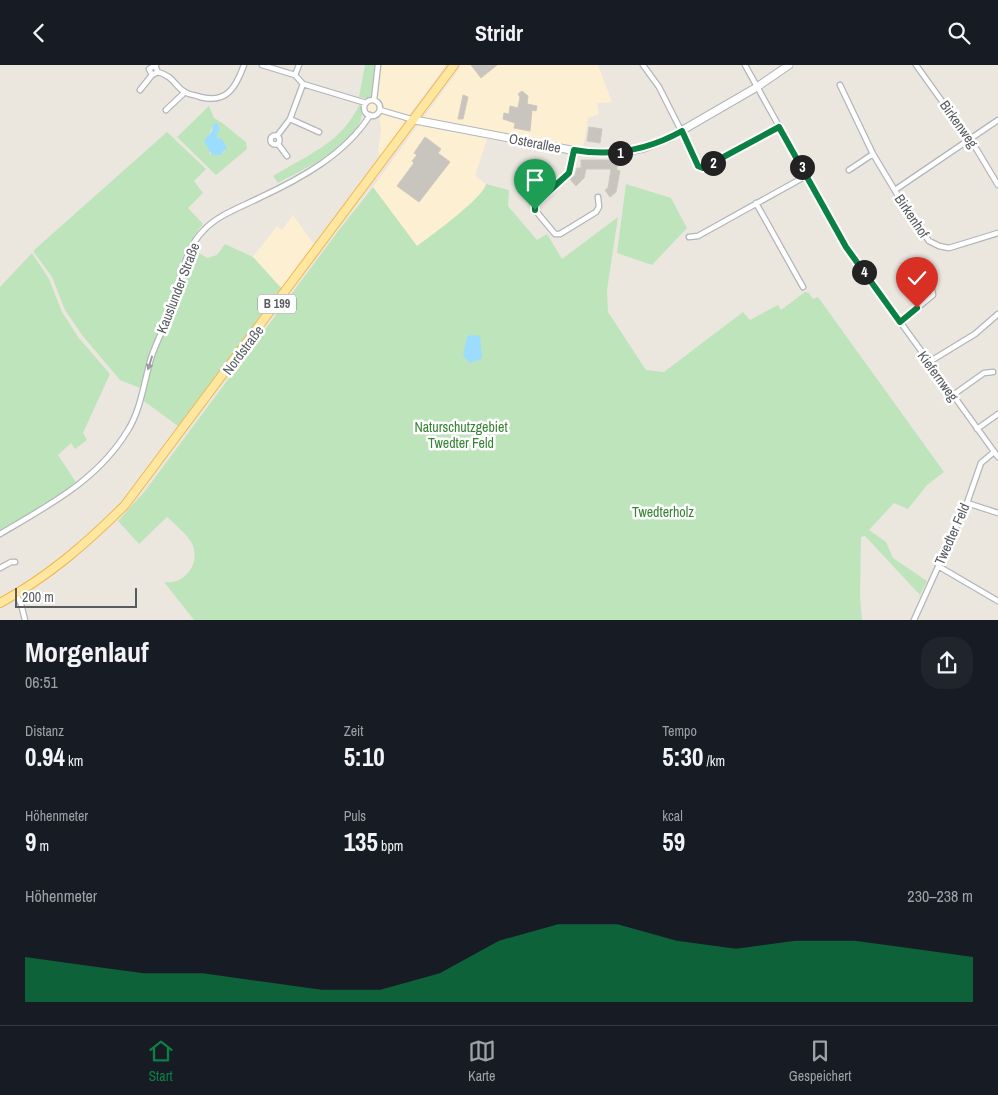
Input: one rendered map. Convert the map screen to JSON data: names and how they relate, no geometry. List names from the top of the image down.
{
  "streets": {
    "main road": ["B 199", "Nordstraße"],
    "street": [
      "Birkenweg",
      "Osterallee",
      "Birkenhof",
      "Kauslunder Straße",
      "Kiefernweg",
      "Twedter Feld"
    ]
  },
  "crossings": [
    ["Osterallee", "Kauslunder Straße"],
    ["Osterallee", "Nordstraße"],
    ["Osterallee", "Kiefernweg"],
    ["Kiefernweg", "Twedter Feld"]
  ],
  "one_way": ["Kauslunder Straße"],
  "parks": ["Naturschutzgebiet Twedter Feld", "Twedterholz"],
  "scale_bar": "200 m",
  "page": {
    "header": "Stridr",
    "pins": [
      "1",
      "2",
      "3",
      "4"
    ],
    "scale": "200 m",
    "heading": ["Morgenlauf", "06:51"],
    "stats": [
      ["Distanz", "0.94 km"],
      ["Zeit", "5:10"],
      ["Tempo", "5:30 /km"],
      ["Höhenmeter", "9 m"],
      ["Puls", "135 bpm"],
      ["kcal", "59"]
    ],
    "chart": ["Höhenmeter", "230–238 m"],
    "tabs": ["Start", "Karte", "Gespeichert"]
  }
}
